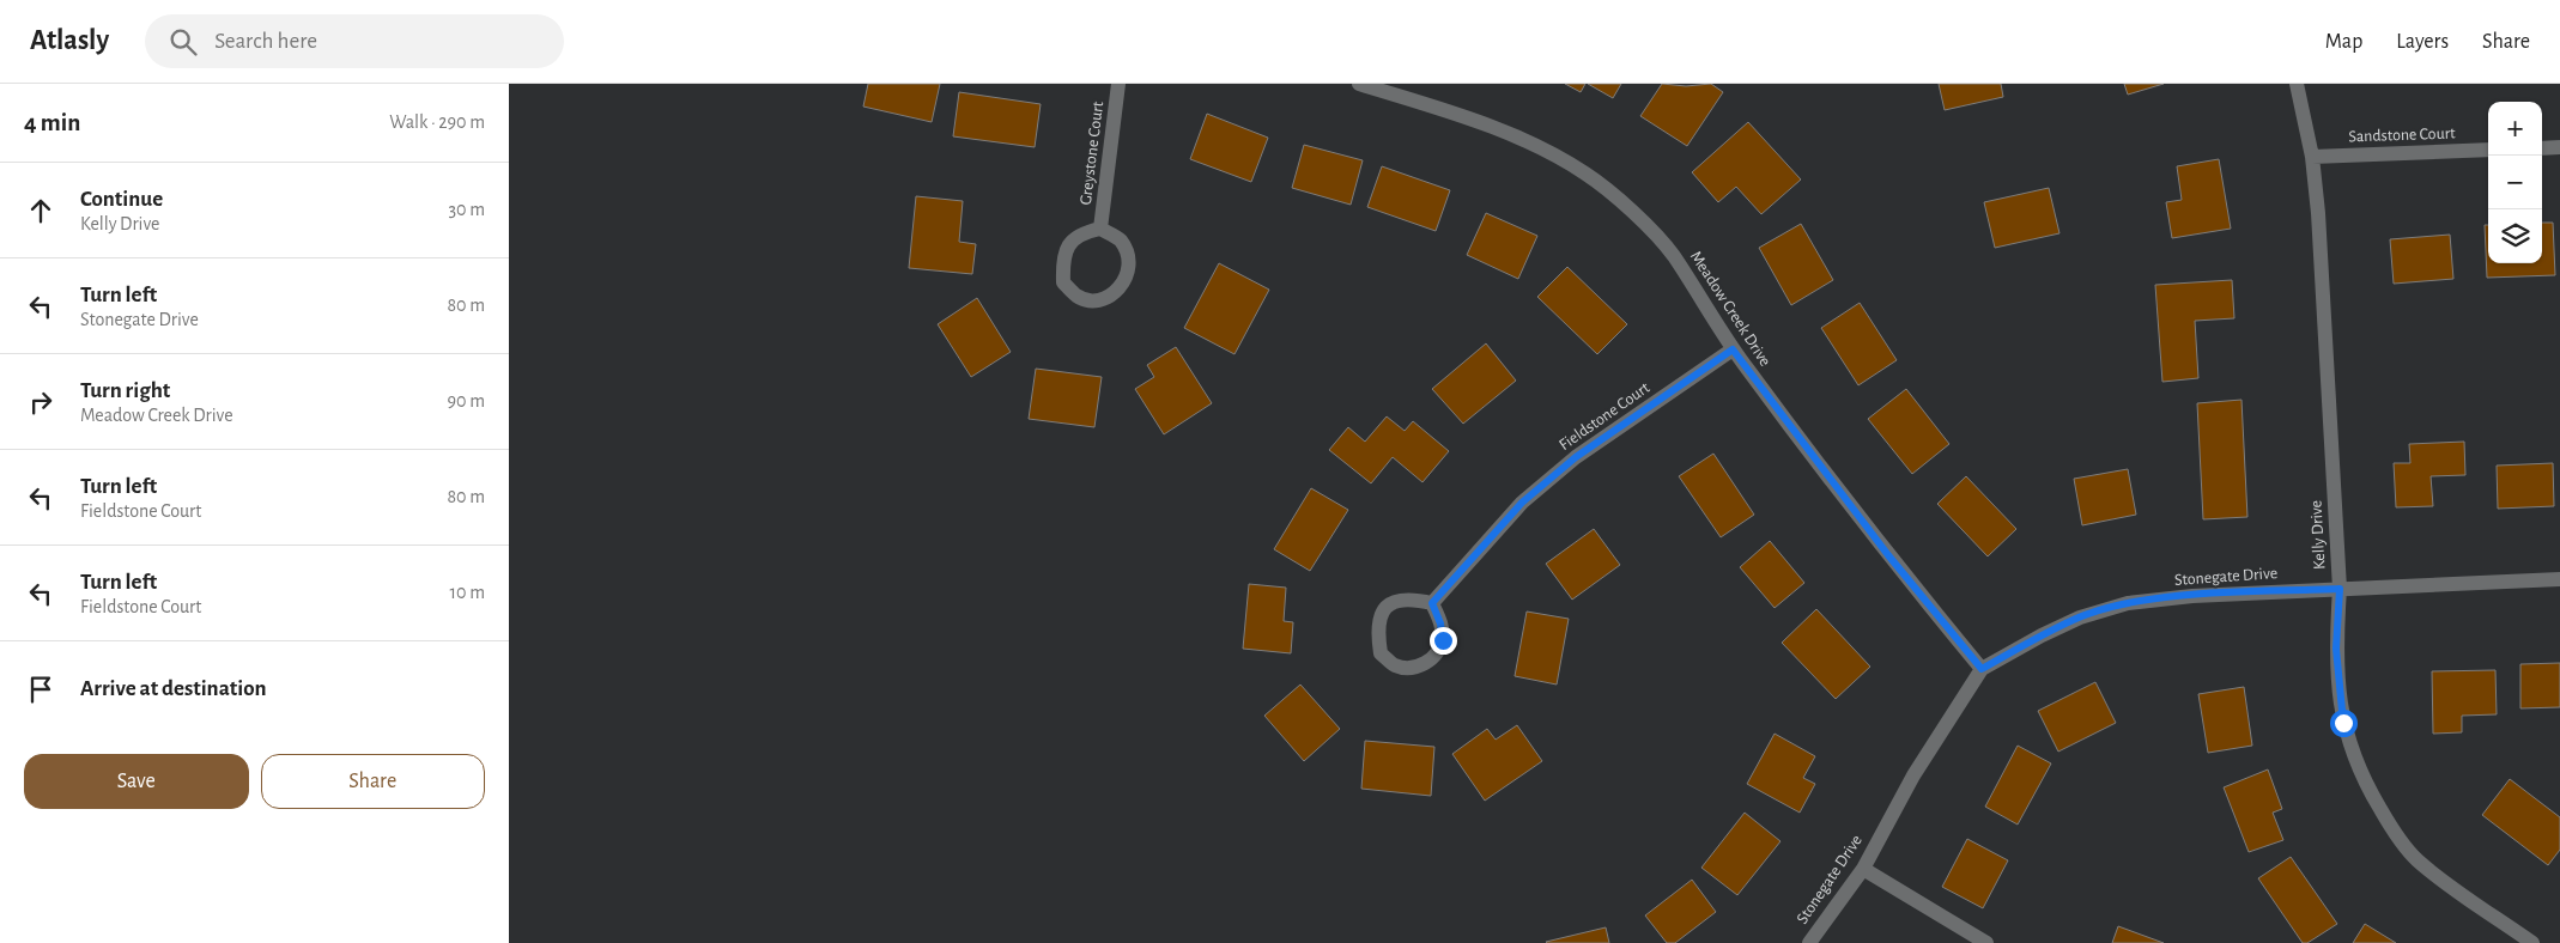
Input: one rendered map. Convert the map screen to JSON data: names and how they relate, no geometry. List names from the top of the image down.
{
  "streets": {
    "street": [
      "Sandstone Court",
      "Greystone Court",
      "Meadow Creek Drive",
      "Fieldstone Court",
      "Kelly Drive",
      "Stonegate Drive"
    ]
  },
  "crossings": [
    ["Sandstone Court", "Kelly Drive"],
    ["Meadow Creek Drive", "Fieldstone Court"],
    ["Meadow Creek Drive", "Stonegate Drive"],
    ["Kelly Drive", "Stonegate Drive"]
  ],
  "page": {
    "header": "Atlasly",
    "search": "Search here",
    "nav": ["Map", "Layers", "Share"],
    "heading": ["4 min", "Walk · 290 m"],
    "map_buttons": ["+", "−"],
    "list": [
      ["Continue", "Kelly Drive", "30 m"],
      ["Turn left", "Stonegate Drive", "80 m"],
      ["Turn right", "Meadow Creek Drive", "90 m"],
      ["Turn left", "Fieldstone Court", "80 m"],
      ["Turn left", "Fieldstone Court", "10 m"],
      "Arrive at destination"
    ],
    "buttons": ["Save", "Share"]
  }
}
